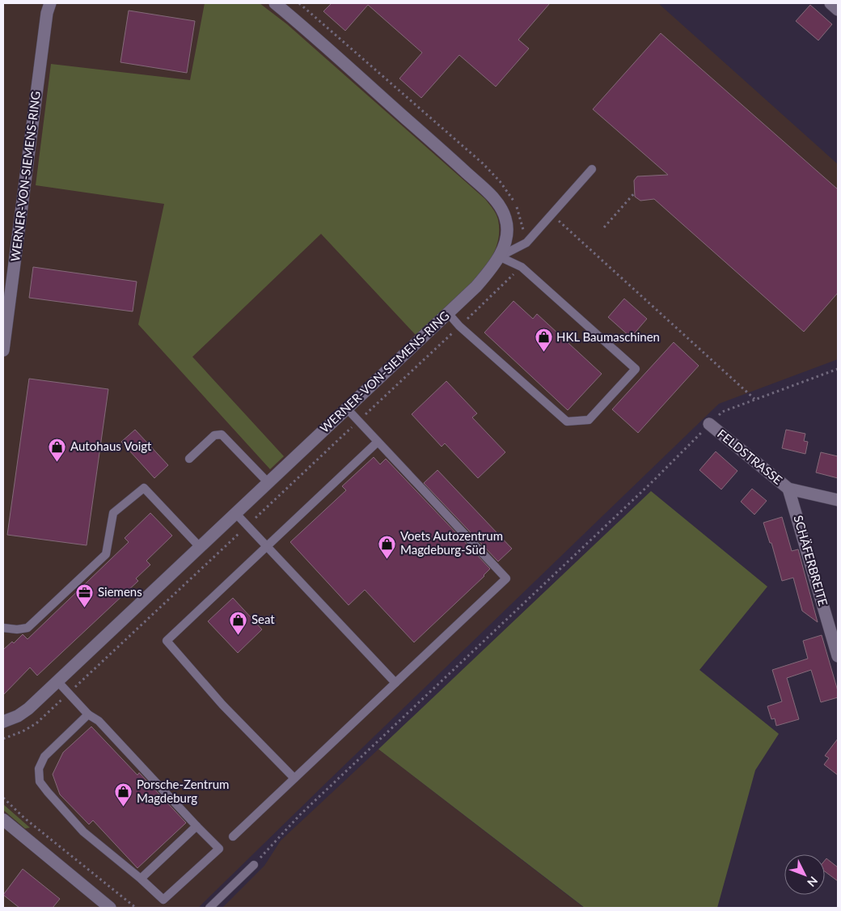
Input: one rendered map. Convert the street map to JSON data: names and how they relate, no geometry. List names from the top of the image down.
{
  "streets": {
    "street": ["WERNER-VON-SIEMENS-RING", "FELDSTRASSE", "SCHÄFERBREITE"]
  },
  "crossings": [
    ["FELDSTRASSE", "SCHÄFERBREITE"]
  ],
  "places": {
    "shop": [
      "HKL Baumaschinen",
      "Autohaus Voigt",
      "Voets Autozentrum Magdeburg-Süd",
      "Seat",
      "Porsche-Zentrum Magdeburg"
    ],
    "office": ["Siemens"]
  },
  "north": "bottom right"
}
